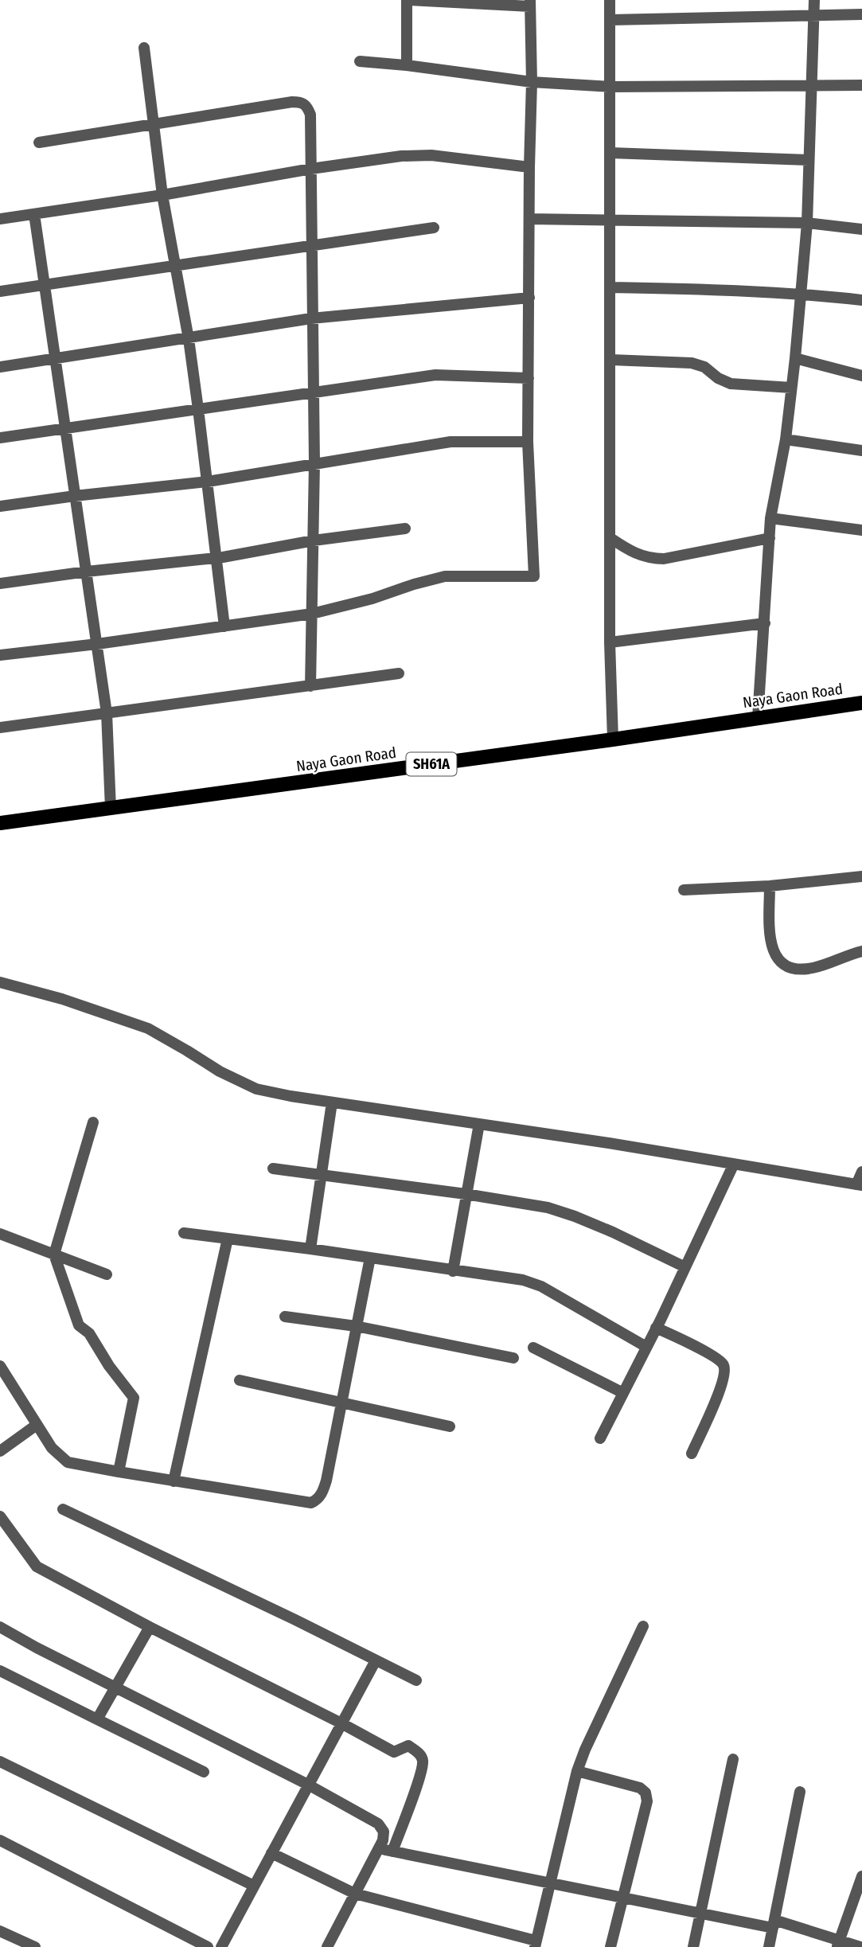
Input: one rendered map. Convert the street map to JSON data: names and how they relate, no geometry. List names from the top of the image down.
{
  "streets": {
    "main road": ["Naya Gaon Road", "SH61A"]
  }
}
